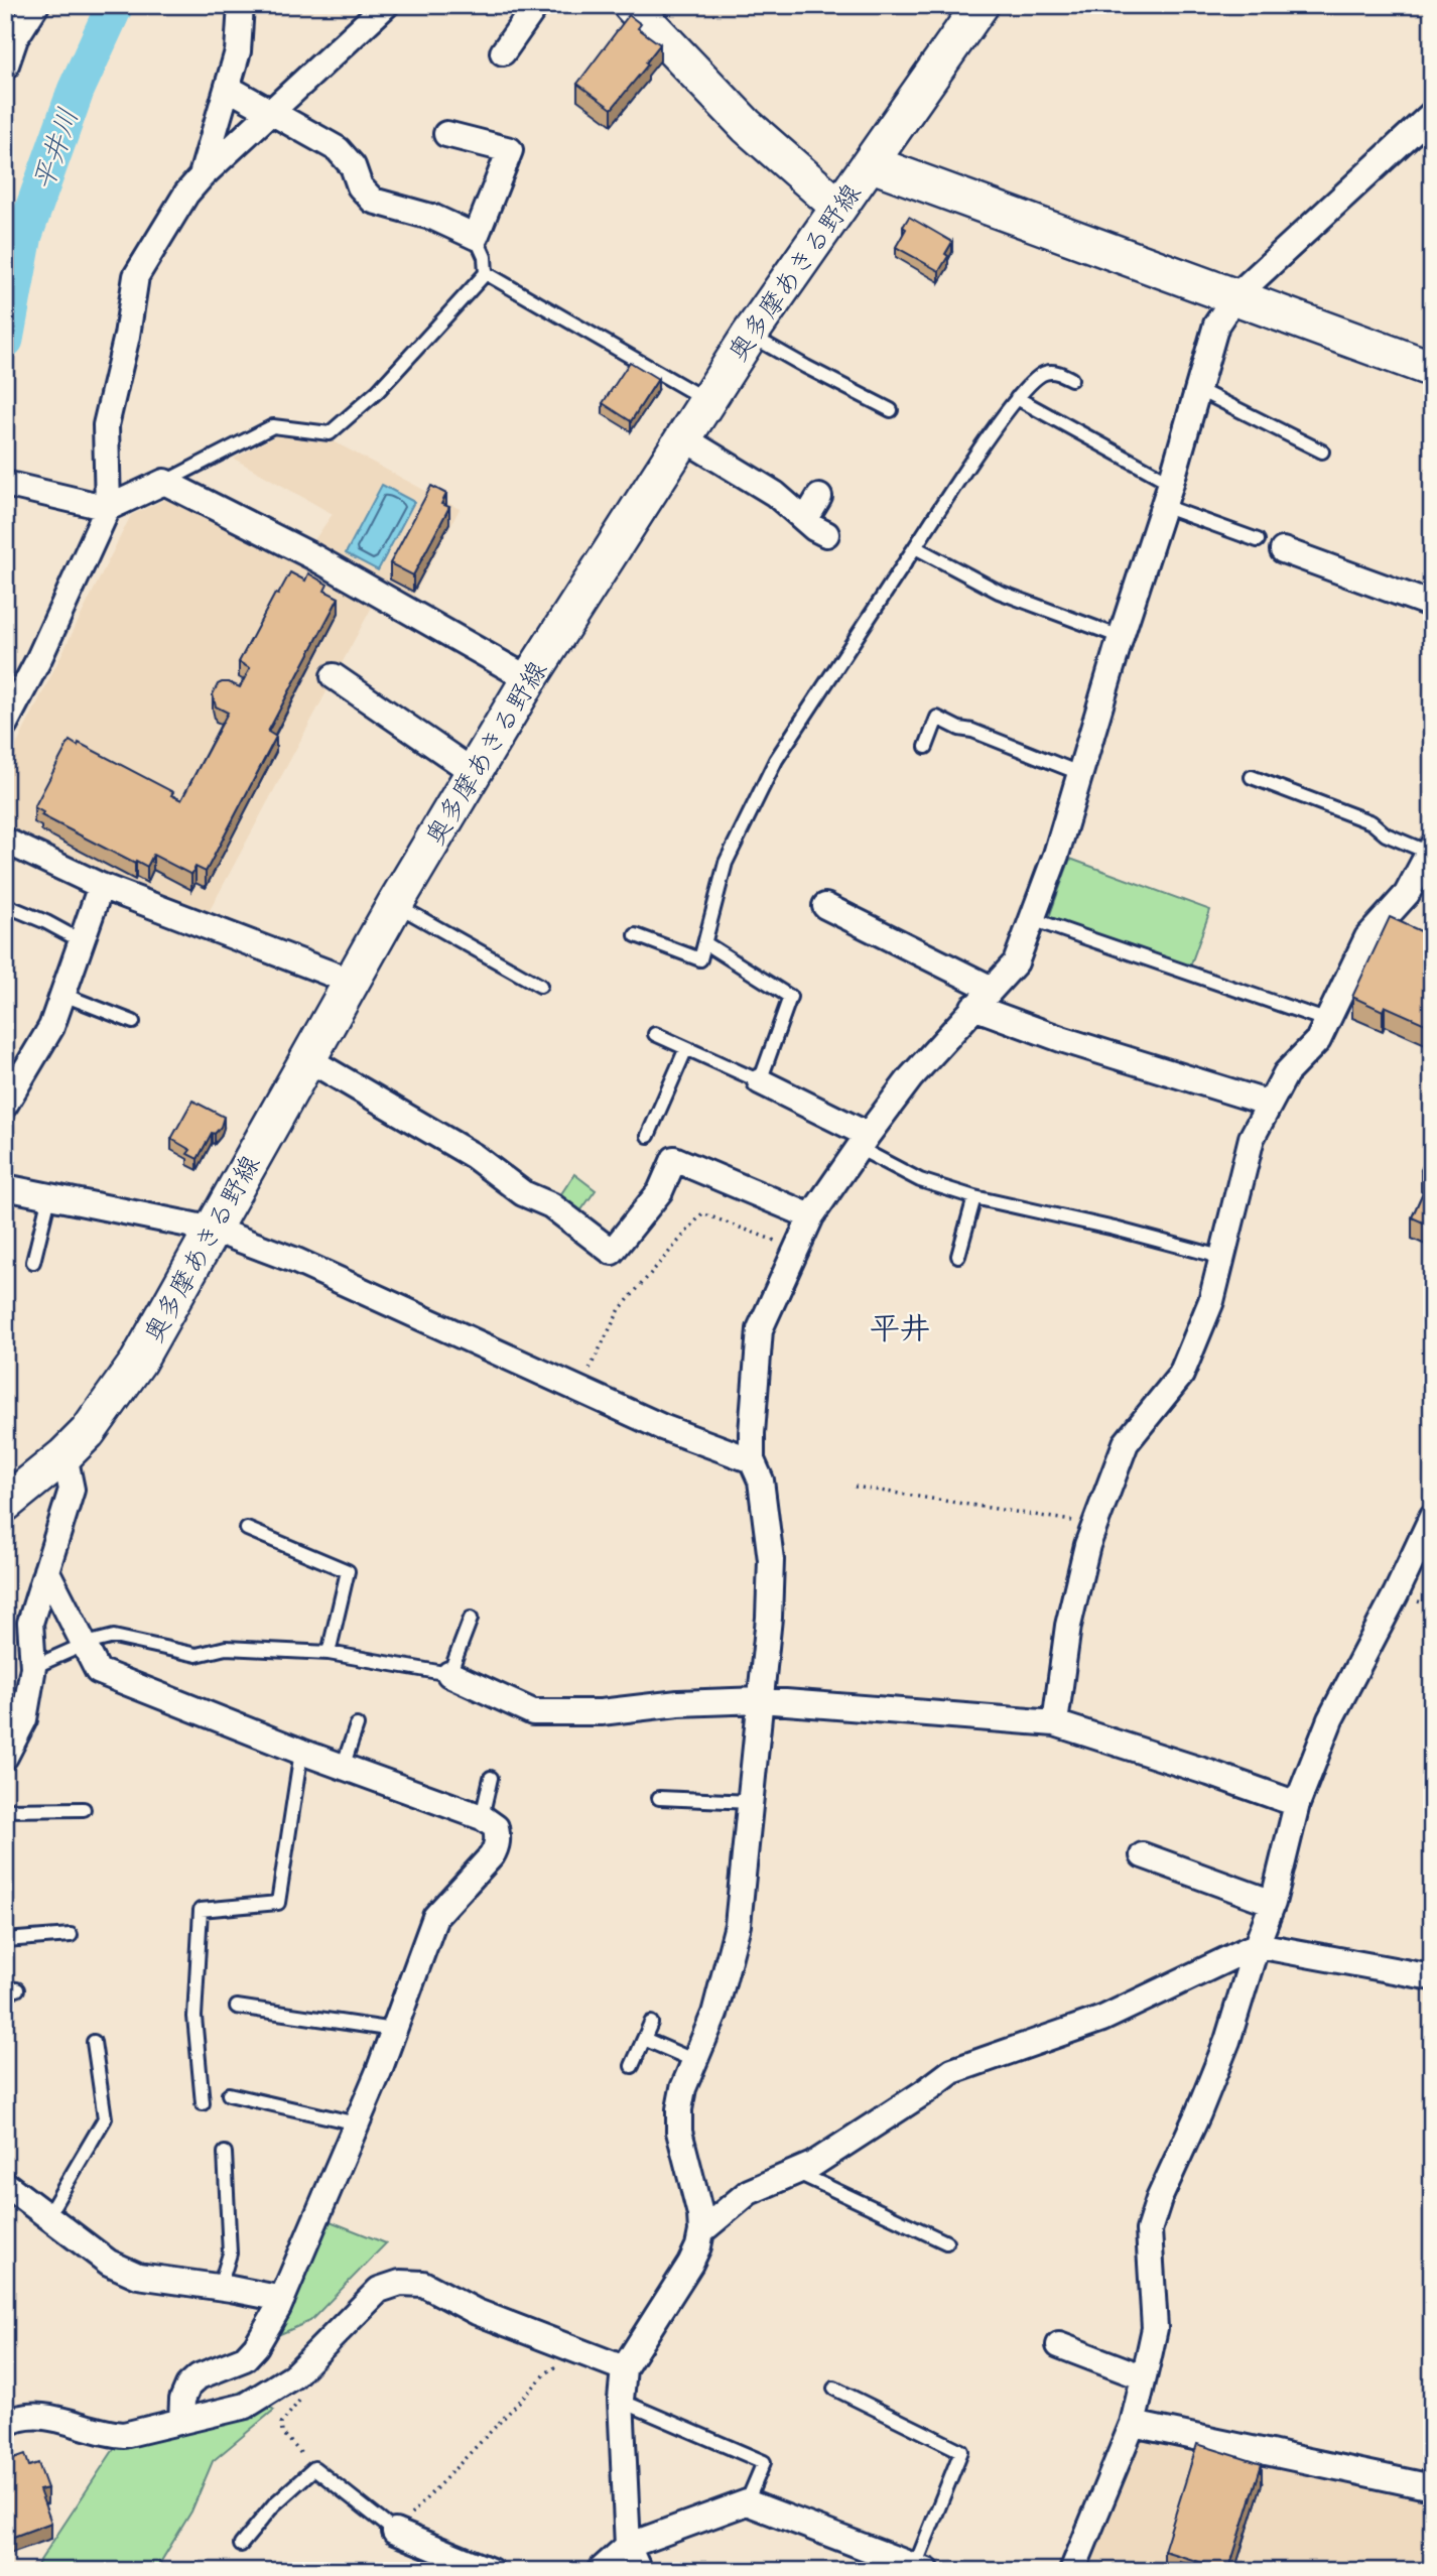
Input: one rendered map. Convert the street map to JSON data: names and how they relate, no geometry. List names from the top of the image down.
{
  "streets": {
    "main road": ["奥多摩あきる野線"]
  },
  "districts": ["平井"],
  "water": ["平井川"]
}
